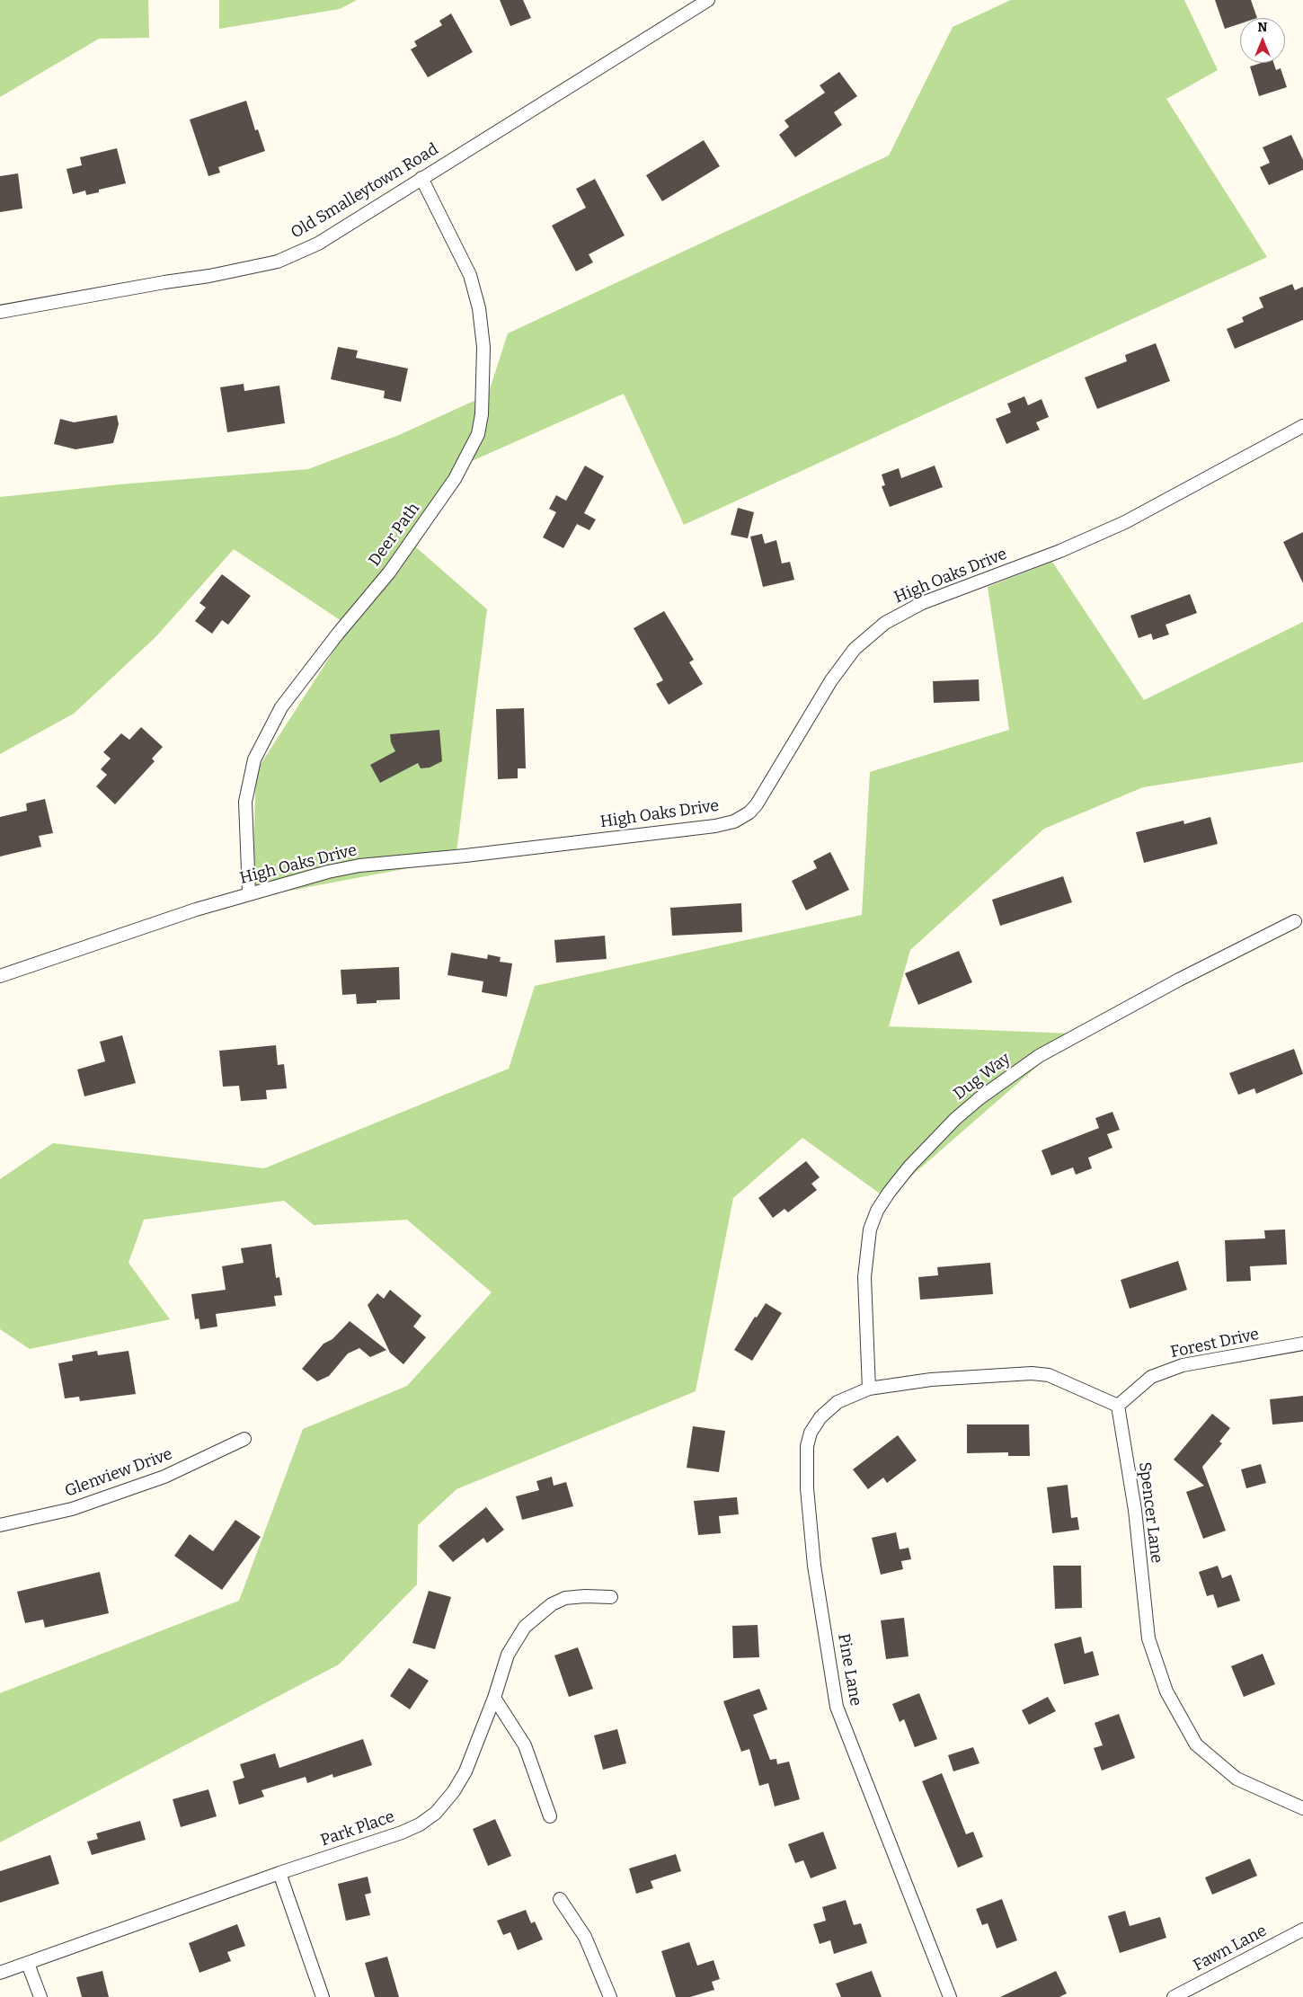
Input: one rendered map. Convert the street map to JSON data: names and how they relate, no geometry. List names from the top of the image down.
{
  "streets": {
    "street": [
      "Old Smalleytown Road",
      "Deer Path",
      "High Oaks Drive",
      "Dug Way",
      "Forest Drive",
      "Glenview Drive",
      "Spencer Lane",
      "Pine Lane",
      "Park Place",
      "Fawn Lane"
    ]
  },
  "crossings": [
    ["Old Smalleytown Road", "Deer Path"],
    ["Deer Path", "High Oaks Drive"],
    ["Dug Way", "Pine Lane"],
    ["Forest Drive", "Spencer Lane"]
  ],
  "north": "top"
}
